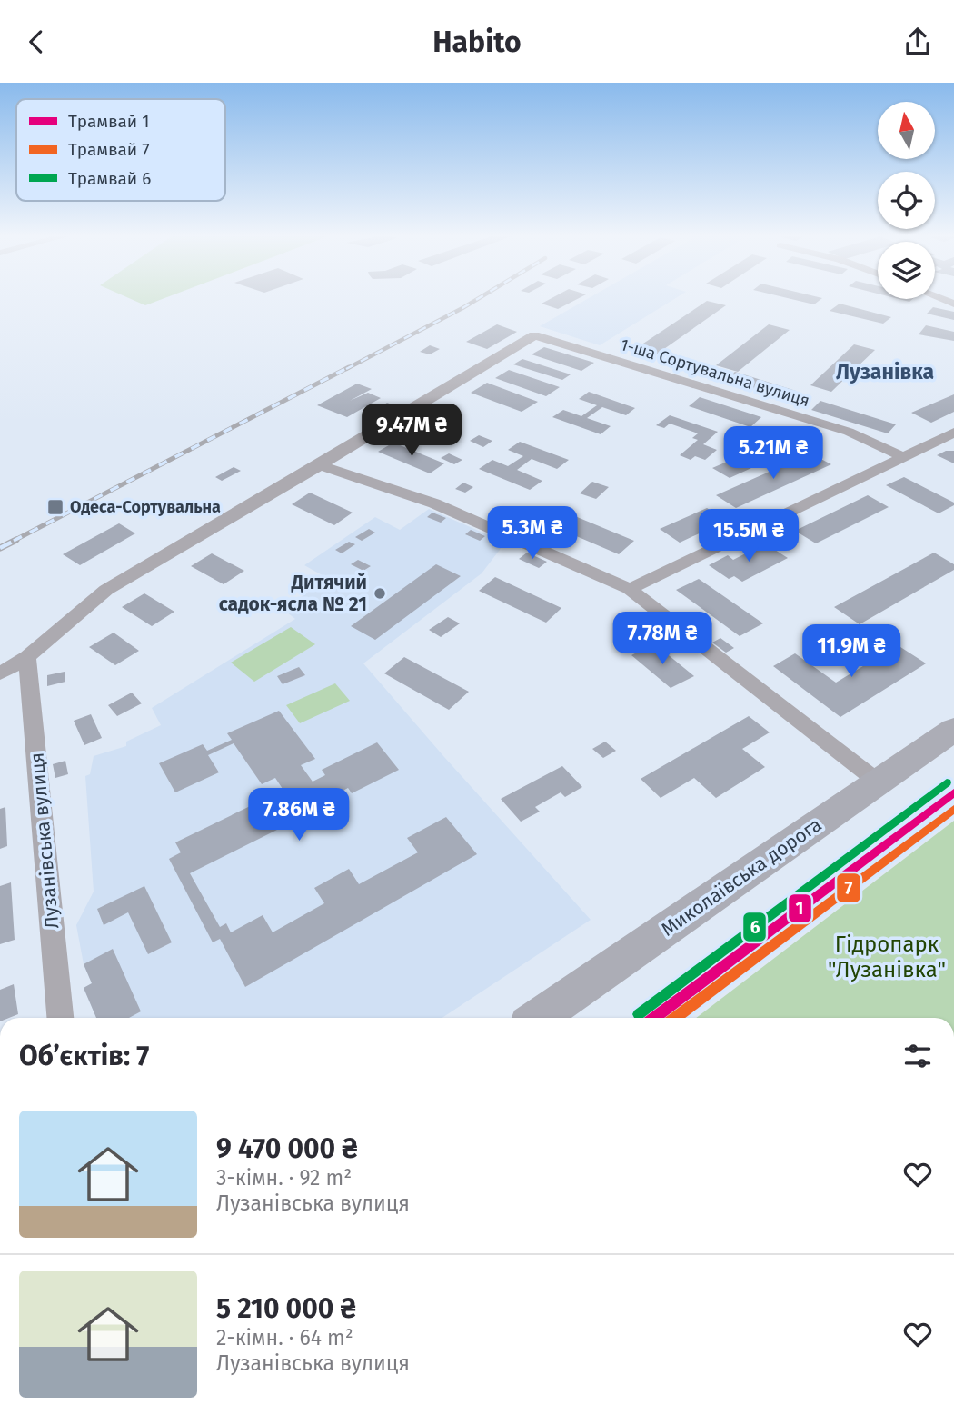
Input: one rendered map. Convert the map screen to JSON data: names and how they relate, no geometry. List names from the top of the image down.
{
  "streets": {
    "main road": ["Миколаївська дорога"],
    "street": ["1-ша Сортувальна вулиця", "Лузанівська вулиця"]
  },
  "crossings": [
    ["1-ша Сортувальна вулиця", "Лузанівська вулиця"]
  ],
  "districts": ["Лузанівка"],
  "parks": ["Гідропарк \"Лузанівка\""],
  "places": {
    "transit": ["Одеса-Сортувальна"],
    "other": ["Дитячий садок-ясла № 21"]
  },
  "lines": ["tram line 6", "tram line 1", "tram line 7"],
  "legend": ["Трамвай 1", "Трамвай 7", "Трамвай 6"],
  "north": "top",
  "page": {
    "header": "Habito",
    "price": [
      "9.47M ₴",
      "5.21M ₴",
      "5.3M ₴",
      "15.5M ₴",
      "7.78M ₴",
      "11.9M ₴",
      "7.86M ₴"
    ],
    "heading": "Об’єктів: 7",
    "list": [
      {
        "name": "9 470 000 ₴",
        "note": "3-кімн. · 92 m² · Лузанівська вулиця"
      },
      {
        "name": "5 210 000 ₴",
        "note": "2-кімн. · 64 m² · Лузанівська вулиця"
      }
    ]
  }
}
